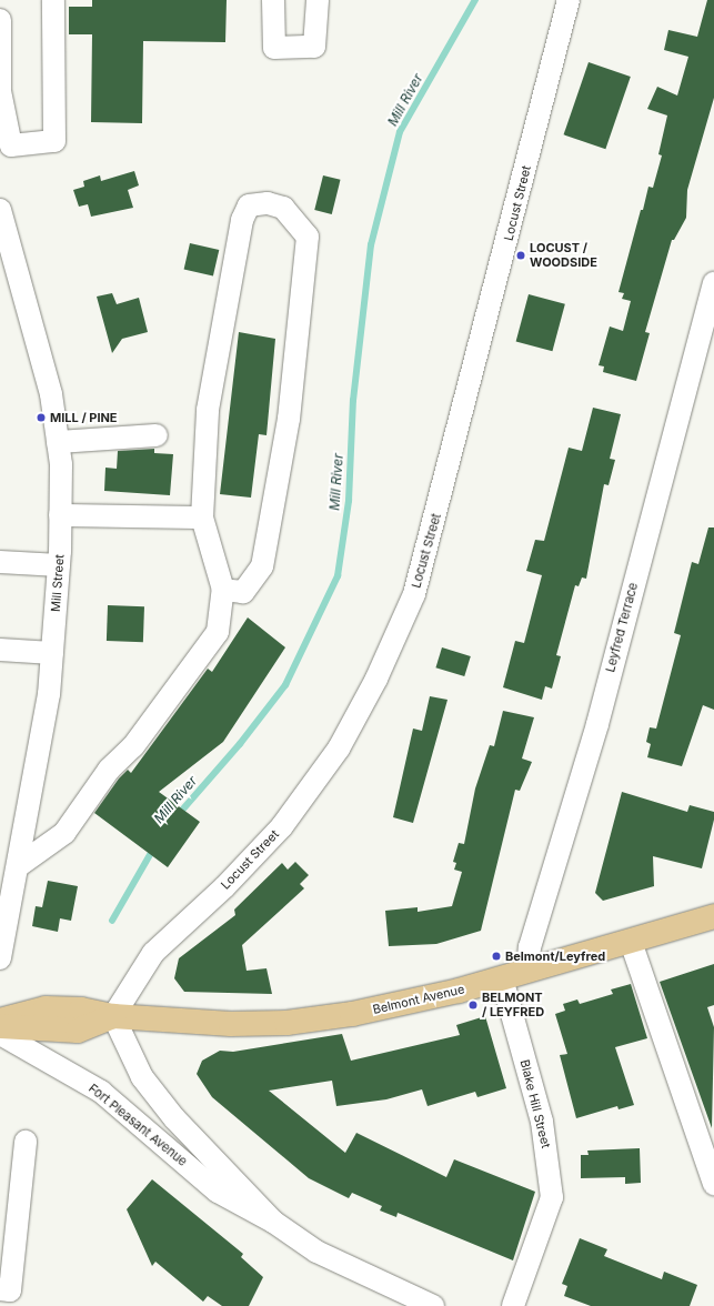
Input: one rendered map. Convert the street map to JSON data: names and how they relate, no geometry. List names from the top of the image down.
{
  "streets": {
    "main road": ["Belmont Avenue"],
    "street": [
      "Locust Street",
      "Mill Street",
      "Leyfred Terrace",
      "Blake Hill Street",
      "Fort Pleasant Avenue"
    ]
  },
  "crossings": [
    ["Locust Street", "Belmont Avenue"],
    ["Locust Street", "Fort Pleasant Avenue"],
    ["Leyfred Terrace", "Belmont Avenue"],
    ["Belmont Avenue", "Blake Hill Street"],
    ["Belmont Avenue", "Fort Pleasant Avenue"]
  ],
  "water": ["Mill River"],
  "places": [
    "LOCUST / WOODSIDE",
    "MILL / PINE",
    "Belmont/Leyfred",
    "BELMONT / LEYFRED"
  ]
}
